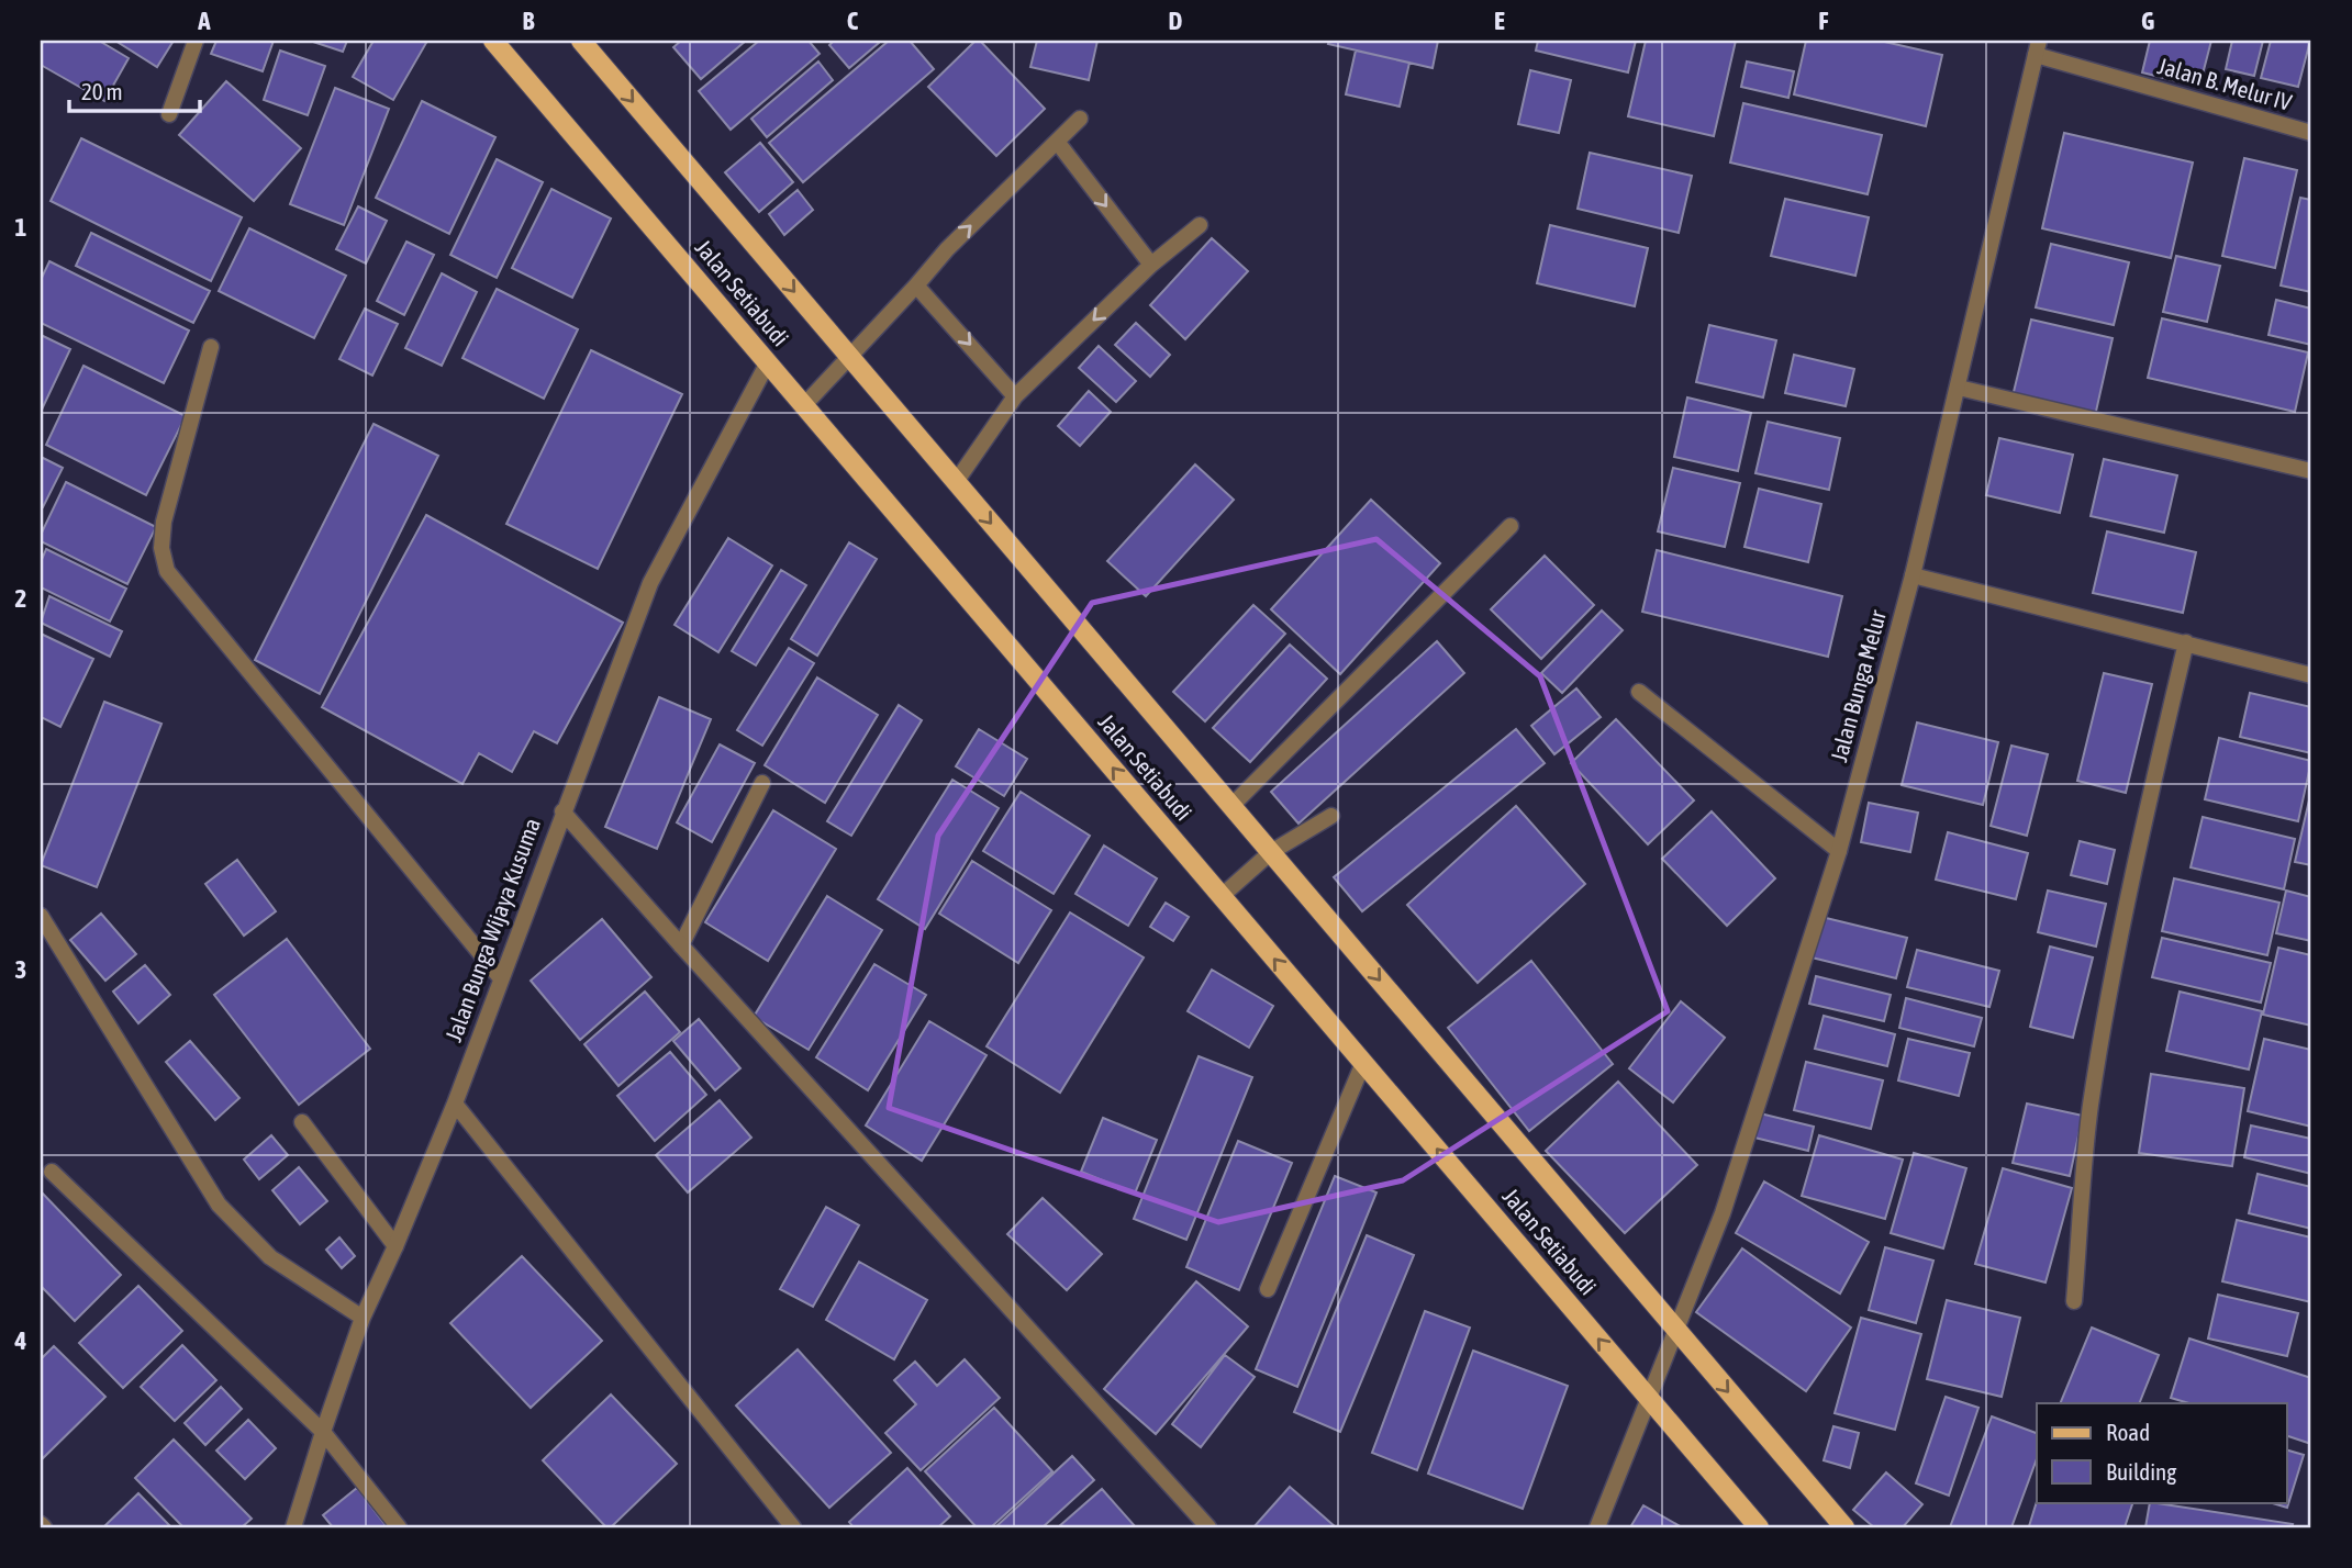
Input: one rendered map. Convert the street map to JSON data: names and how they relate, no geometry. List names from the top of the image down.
{
  "streets": {
    "main road": ["Jalan Setiabudi"],
    "street": ["Jalan B. Melur IV", "Jalan Bunga Melur", "Jalan Bunga Wijaya Kusuma"]
  },
  "crossings": [
    ["Jalan B. Melur IV", "Jalan Bunga Melur"],
    ["Jalan Setiabudi", "Jalan Bunga Melur"],
    ["Jalan Setiabudi", "Jalan Bunga Wijaya Kusuma"]
  ],
  "legend": ["Road", "Building"],
  "scale_bar": "20 m",
  "grid": {
    "columns": [
      "A",
      "B",
      "C",
      "D",
      "E",
      "F",
      "G"
    ],
    "rows": [
      "1",
      "2",
      "3",
      "4"
    ]
  }
}
